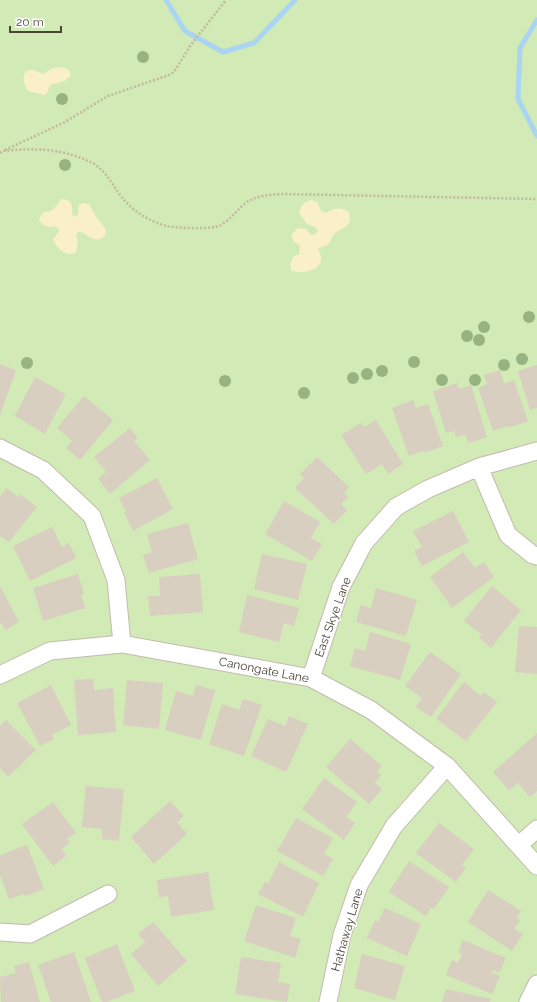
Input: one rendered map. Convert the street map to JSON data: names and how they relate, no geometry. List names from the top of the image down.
{
  "streets": {
    "street": ["East Skye Lane", "Canongate Lane", "Hathaway Lane"]
  },
  "crossings": [
    ["East Skye Lane", "Canongate Lane"],
    ["Canongate Lane", "Hathaway Lane"]
  ],
  "scale_bar": "20 m"
}
